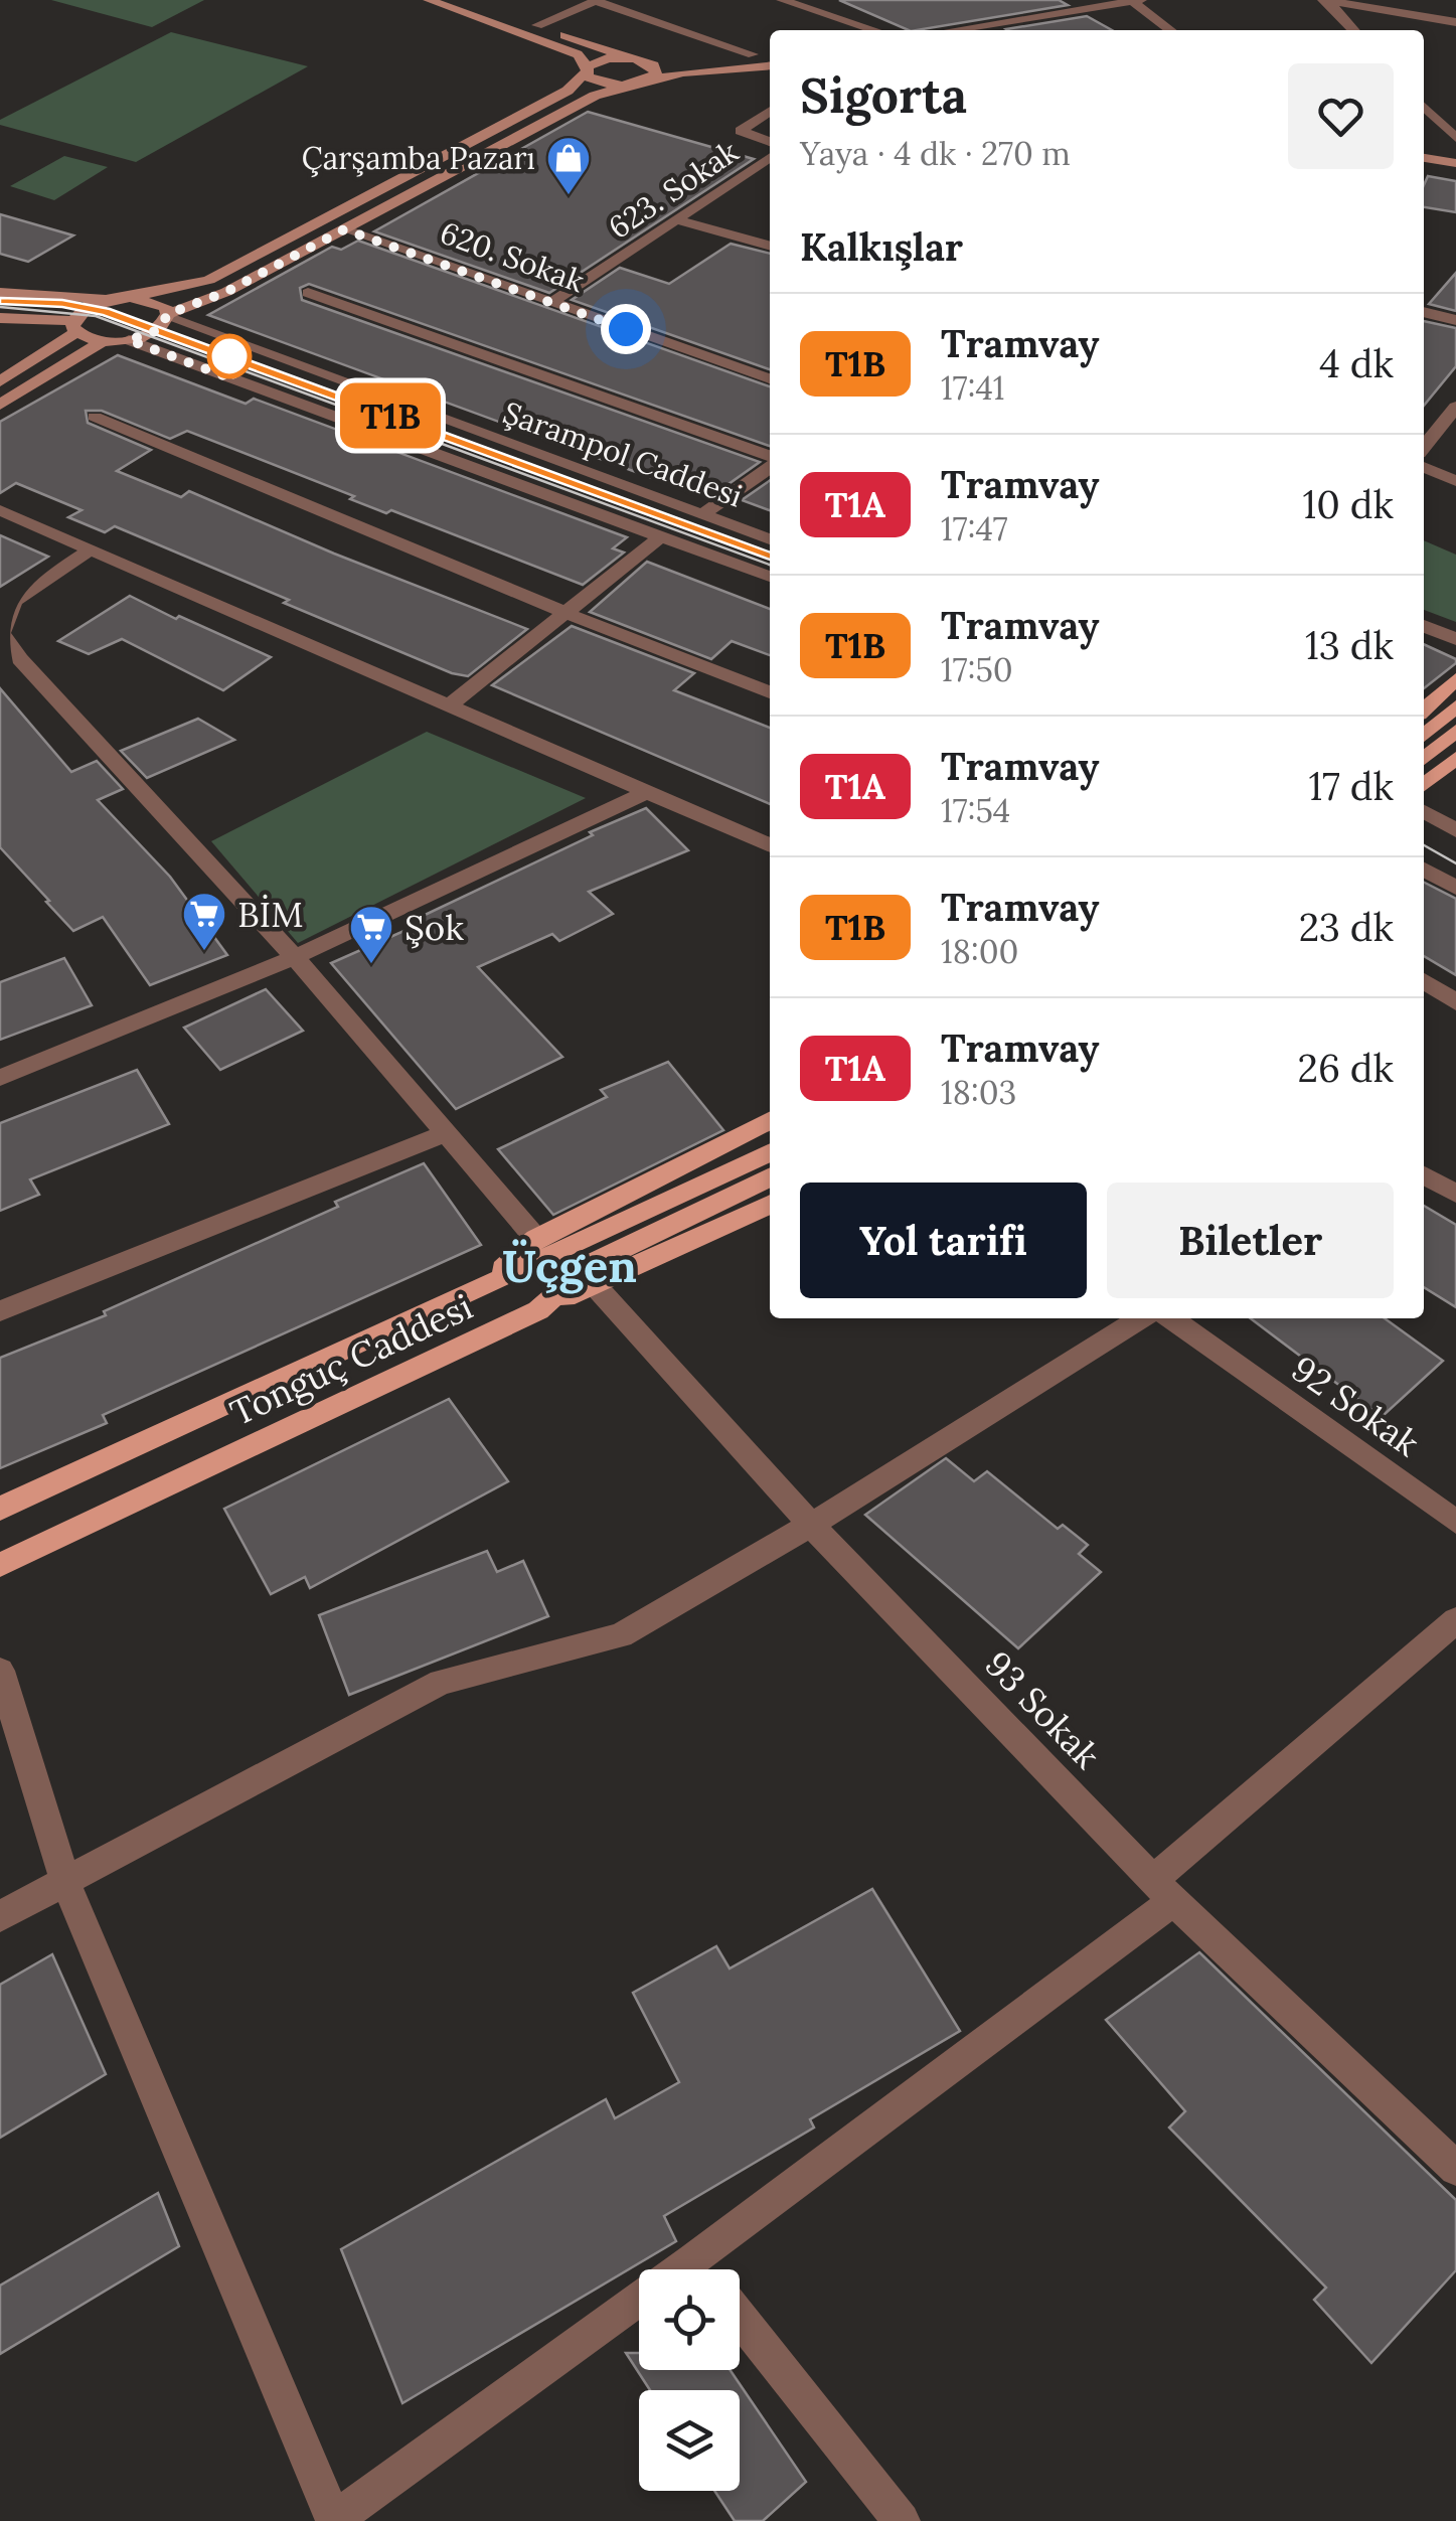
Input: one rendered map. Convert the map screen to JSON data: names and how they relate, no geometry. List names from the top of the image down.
{
  "streets": {
    "main road": ["Tonguç Caddesi"],
    "street": [
      "623. Sokak",
      "620. Sokak",
      "Şarampol Caddesi",
      "92 Sokak",
      "93 Sokak"
    ]
  },
  "crossings": [
    ["623. Sokak", "620. Sokak"]
  ],
  "districts": ["Üçgen"],
  "places": {
    "shop": ["Çarşamba Pazarı"],
    "supermarket": ["BİM", "Şok"]
  },
  "lines": ["tram line T1B"],
  "page": {
    "on_map": "T1B",
    "heading": [
      ["Sigorta", "Yaya · 4 dk · 270 m"],
      "Kalkışlar"
    ],
    "list": [
      {
        "mark": "T1B",
        "name": "Tramvay",
        "note": "17:41",
        "value": "4 dk"
      },
      {
        "mark": "T1A",
        "name": "Tramvay",
        "note": "17:47",
        "value": "10 dk"
      },
      {
        "mark": "T1B",
        "name": "Tramvay",
        "note": "17:50",
        "value": "13 dk"
      },
      {
        "mark": "T1A",
        "name": "Tramvay",
        "note": "17:54",
        "value": "17 dk"
      },
      {
        "mark": "T1B",
        "name": "Tramvay",
        "note": "18:00",
        "value": "23 dk"
      },
      {
        "mark": "T1A",
        "name": "Tramvay",
        "note": "18:03",
        "value": "26 dk"
      }
    ],
    "buttons": ["Yol tarifi", "Biletler"]
  }
}
